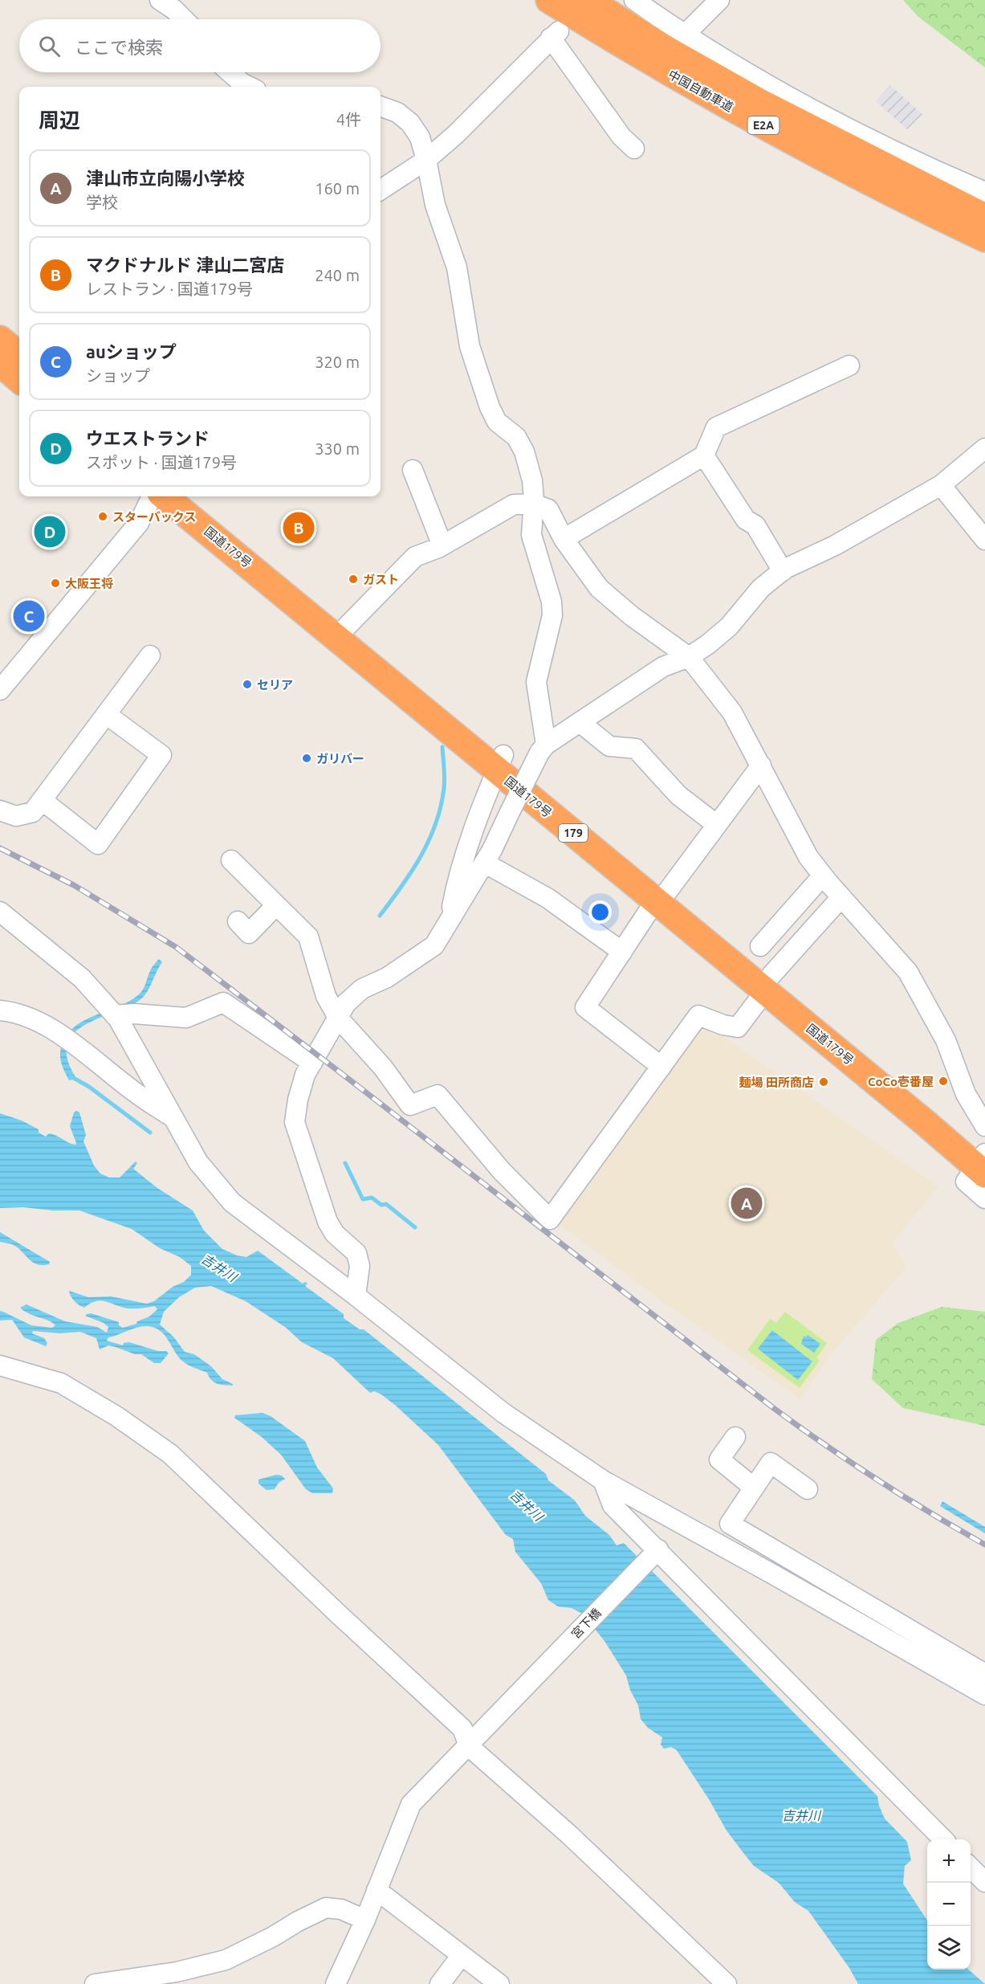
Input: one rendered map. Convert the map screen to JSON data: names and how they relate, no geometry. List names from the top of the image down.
{
  "streets": {
    "highway": [
      "中国自動車道",
      "E2A",
      "国道179号",
      "179"
    ],
    "street": ["宮下橋"]
  },
  "water": ["吉井川"],
  "places": [
    "スターバックス",
    "ガスト",
    "大阪王将",
    "セリア",
    "ガリバー",
    "CoCo壱番屋",
    "麺場 田所商店"
  ],
  "page": {
    "search": "ここで検索",
    "heading": ["周辺", "4件"],
    "list": [
      {
        "mark": "A",
        "name": "津山市立向陽小学校",
        "note": "学校",
        "value": "160 m"
      },
      {
        "mark": "B",
        "name": "マクドナルド 津山二宮店",
        "note": "レストラン · 国道179号",
        "value": "240 m"
      },
      {
        "mark": "C",
        "name": "auショップ",
        "note": "ショップ",
        "value": "320 m"
      },
      {
        "mark": "D",
        "name": "ウエストランド",
        "note": "スポット · 国道179号",
        "value": "330 m"
      }
    ],
    "pins": [
      "B",
      "D",
      "C",
      "A"
    ],
    "map_buttons": ["+", "−"]
  }
}
